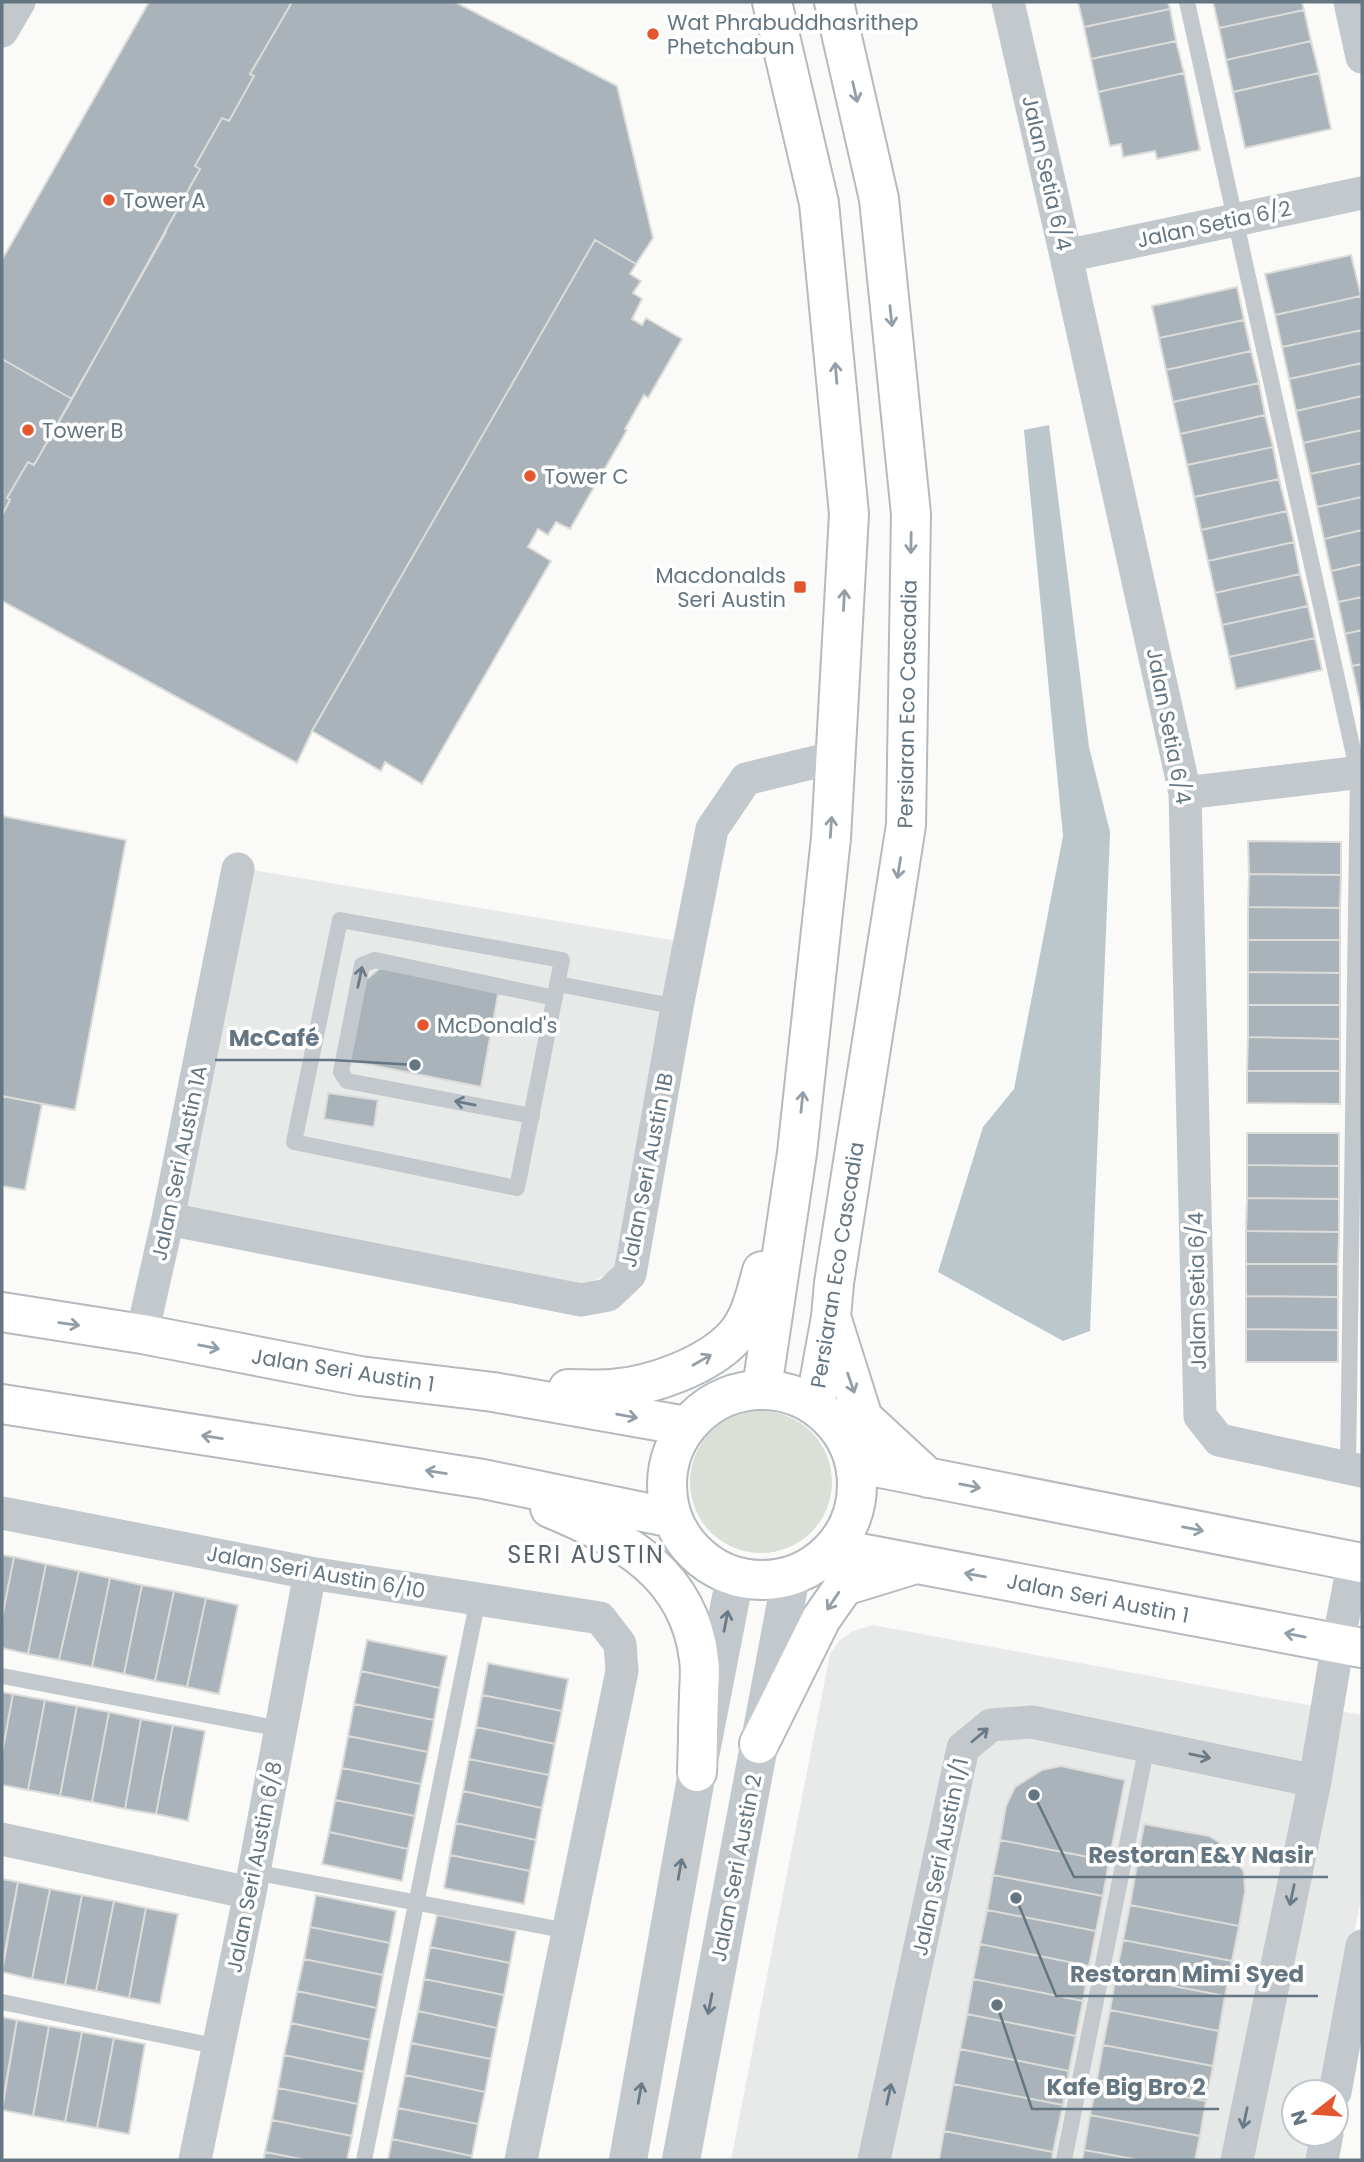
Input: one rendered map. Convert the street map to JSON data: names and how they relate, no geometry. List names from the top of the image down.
{
  "streets": {
    "main road": ["Persiaran Eco Cascadia", "Jalan Seri Austin 1"],
    "street": [
      "Jalan Setia 6/4",
      "Jalan Setia 6/2",
      "Jalan Seri Austin 1A",
      "Jalan Seri Austin 1B",
      "Jalan Seri Austin 6/10",
      "Jalan Seri Austin 1/1",
      "Jalan Seri Austin 6/8",
      "Jalan Seri Austin 2"
    ]
  },
  "crossings": [
    ["Jalan Setia 6/4", "Jalan Setia 6/2"],
    ["Persiaran Eco Cascadia", "Jalan Seri Austin 1"],
    ["Persiaran Eco Cascadia", "Jalan Seri Austin 2"],
    ["Jalan Seri Austin 1A", "Jalan Seri Austin 1B"],
    ["Jalan Seri Austin 1A", "Jalan Seri Austin 1"],
    ["Jalan Seri Austin 1", "Jalan Seri Austin 2"],
    ["Jalan Seri Austin 6/10", "Jalan Seri Austin 6/8"]
  ],
  "districts": ["SERI AUSTIN"],
  "places": {
    "other": [
      "Wat Phrabuddhasrithep Phetchabun",
      "Tower A",
      "Tower B",
      "Tower C",
      "McDonald's",
      "McCafé",
      "Restoran E&Y Nasir",
      "Restoran Mimi Syed",
      "Kafe Big Bro 2"
    ],
    "transit": ["Macdonalds Seri Austin"]
  },
  "north": "left"
}
